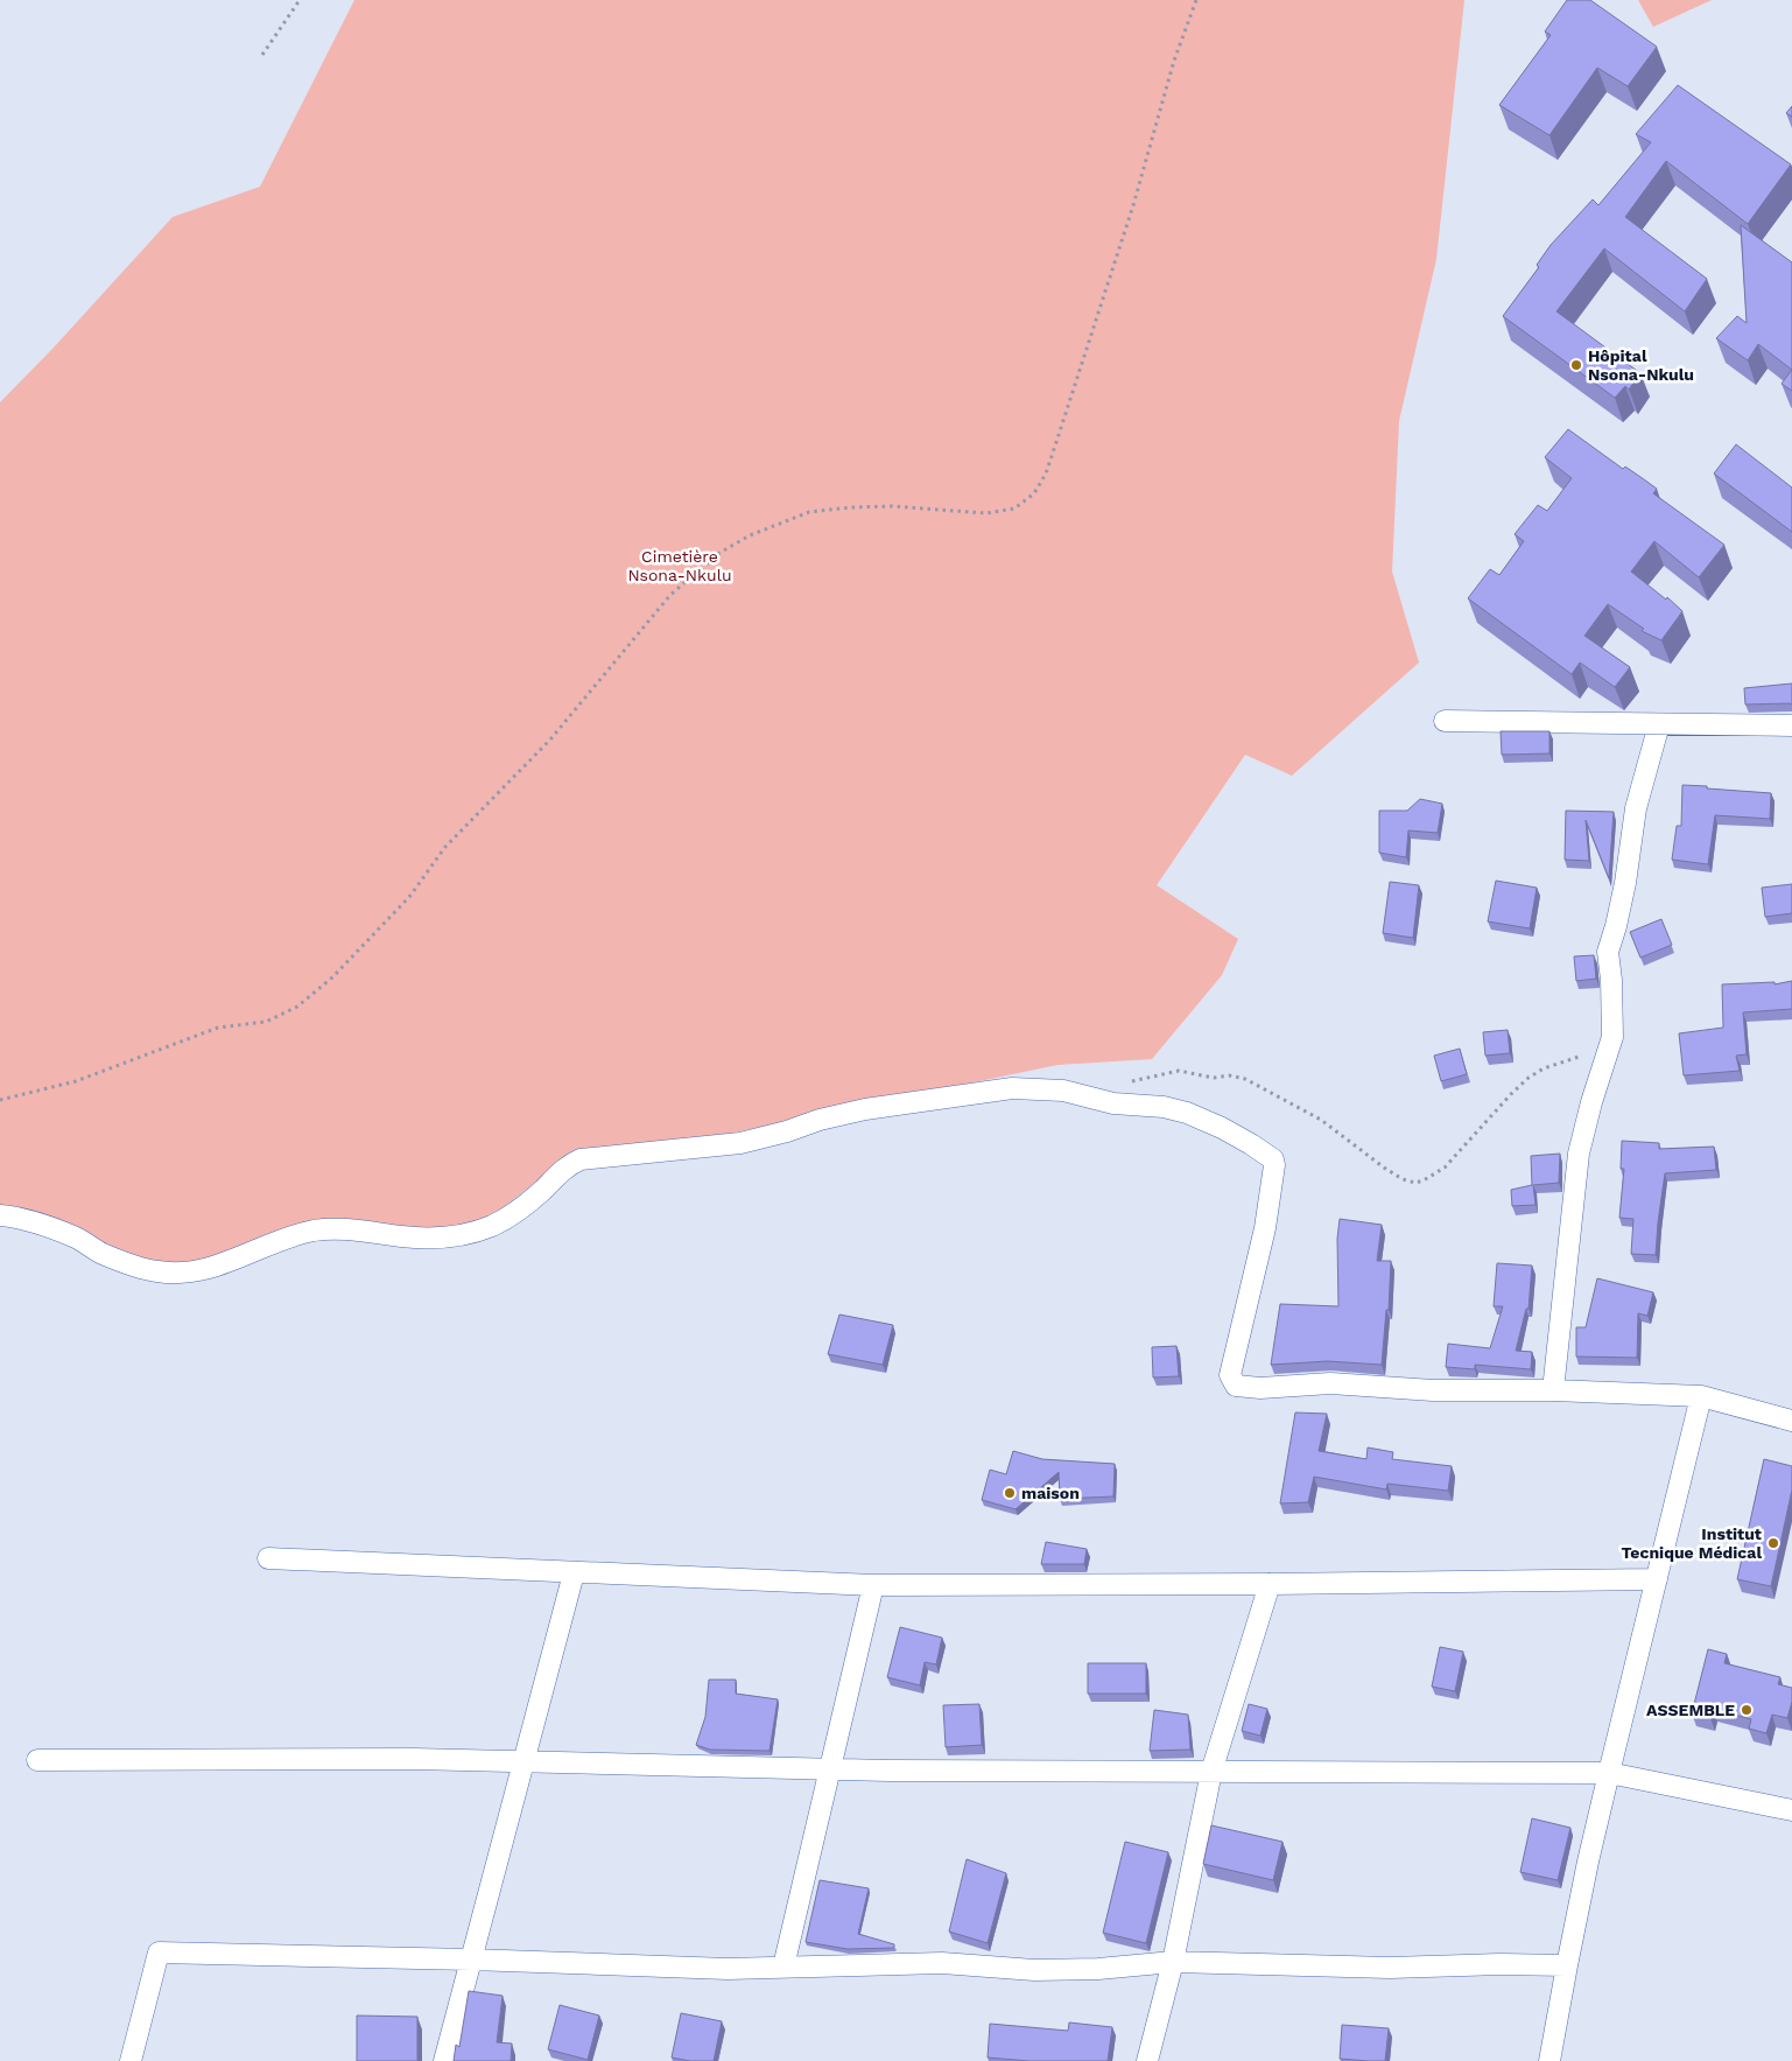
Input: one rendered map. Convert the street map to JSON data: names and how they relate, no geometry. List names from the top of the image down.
{
  "parks": ["Cimetière Nsona-Nkulu"],
  "places": [
    "Hôpital Nsona-Nkulu",
    "maison",
    "Institut Tecnique Médical",
    "ASSEMBLE"
  ]
}
